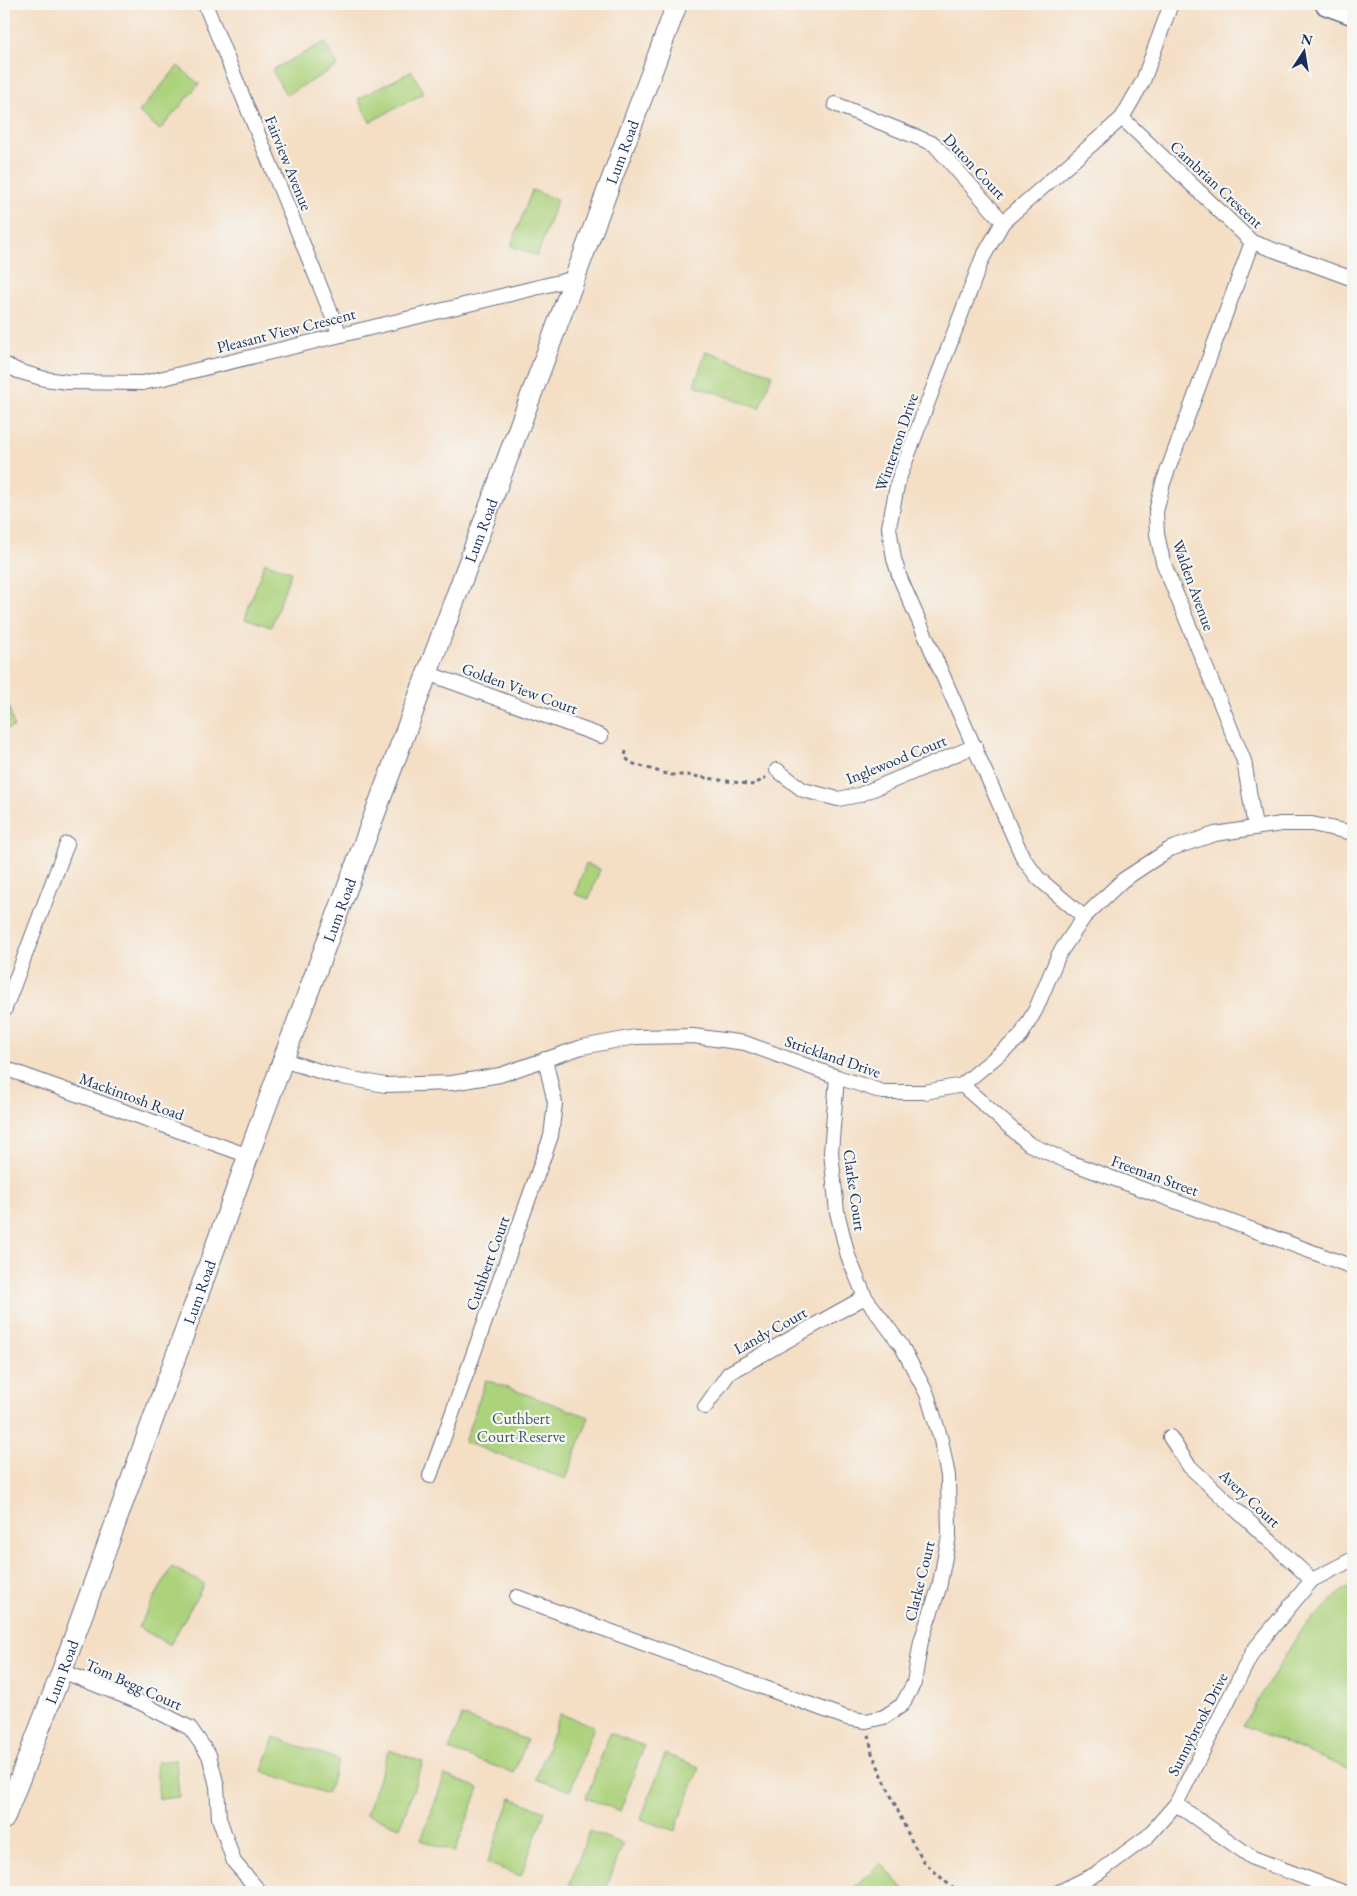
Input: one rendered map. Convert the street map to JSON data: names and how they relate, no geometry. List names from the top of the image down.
{
  "streets": {
    "street": [
      "Lum Road",
      "Fairview Avenue",
      "Duton Court",
      "Cambrian Crescent",
      "Pleasant View Crescent",
      "Winterton Drive",
      "Walden Avenue",
      "Golden View Court",
      "Inglewood Court",
      "Strickland Drive",
      "Mackintosh Road",
      "Freeman Street",
      "Clarke Court",
      "Cuthbert Court",
      "Landy Court",
      "Avery Court",
      "Tom Begg Court",
      "Sunnybrook Drive"
    ]
  },
  "crossings": [
    ["Lum Road", "Pleasant View Crescent"],
    ["Lum Road", "Golden View Court"],
    ["Lum Road", "Strickland Drive"],
    ["Lum Road", "Mackintosh Road"],
    ["Lum Road", "Tom Begg Court"],
    ["Fairview Avenue", "Pleasant View Crescent"],
    ["Duton Court", "Winterton Drive"],
    ["Cambrian Crescent", "Winterton Drive"],
    ["Cambrian Crescent", "Walden Avenue"],
    ["Winterton Drive", "Inglewood Court"],
    ["Strickland Drive", "Freeman Street"],
    ["Strickland Drive", "Clarke Court"],
    ["Strickland Drive", "Cuthbert Court"],
    ["Clarke Court", "Landy Court"],
    ["Avery Court", "Sunnybrook Drive"]
  ],
  "parks": ["Cuthbert Court Reserve"],
  "north": "top"
}
